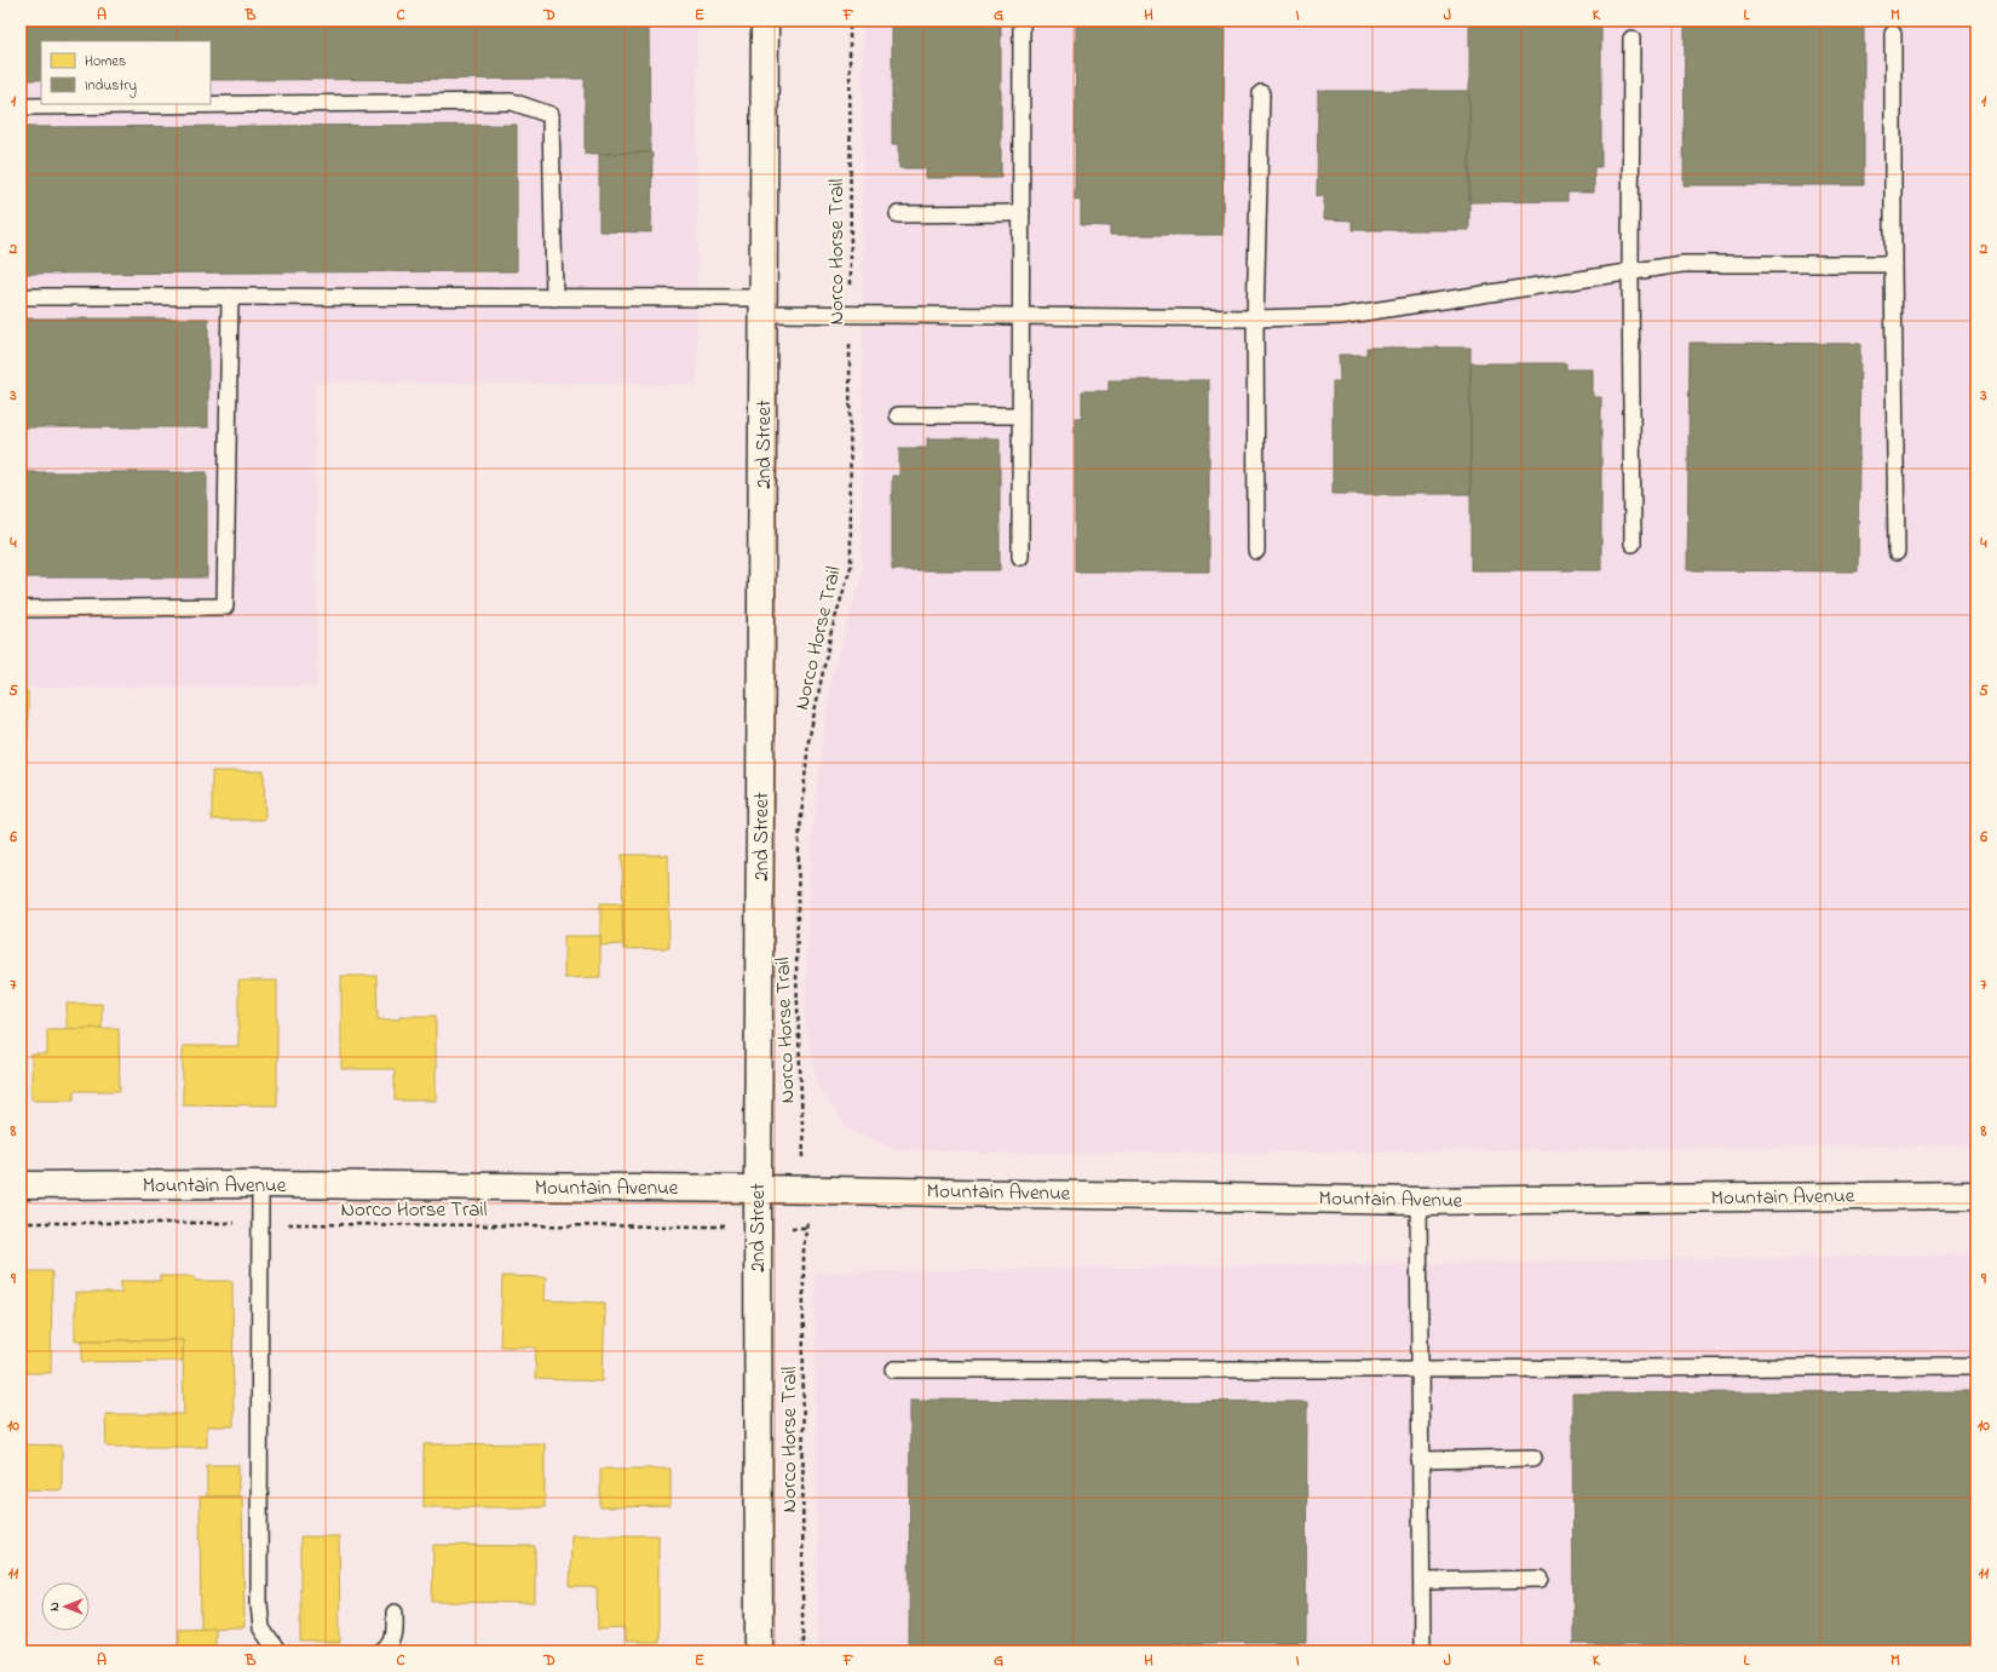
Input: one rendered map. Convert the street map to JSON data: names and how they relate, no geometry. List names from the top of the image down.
{
  "streets": {
    "main road": ["2nd Street", "Mountain Avenue"],
    "path": ["Norco Horse Trail"]
  },
  "crossings": [
    ["Norco Horse Trail", "2nd Street"],
    ["Norco Horse Trail", "Mountain Avenue"],
    ["2nd Street", "Mountain Avenue"]
  ],
  "legend": ["Homes", "Industry"],
  "north": "left",
  "grid": {
    "columns": [
      "A",
      "B",
      "C",
      "D",
      "E",
      "F",
      "G",
      "H",
      "I",
      "J",
      "K",
      "L",
      "M"
    ],
    "rows": [
      "1",
      "2",
      "3",
      "4",
      "5",
      "6",
      "7",
      "8",
      "9",
      "10",
      "11"
    ]
  }
}
